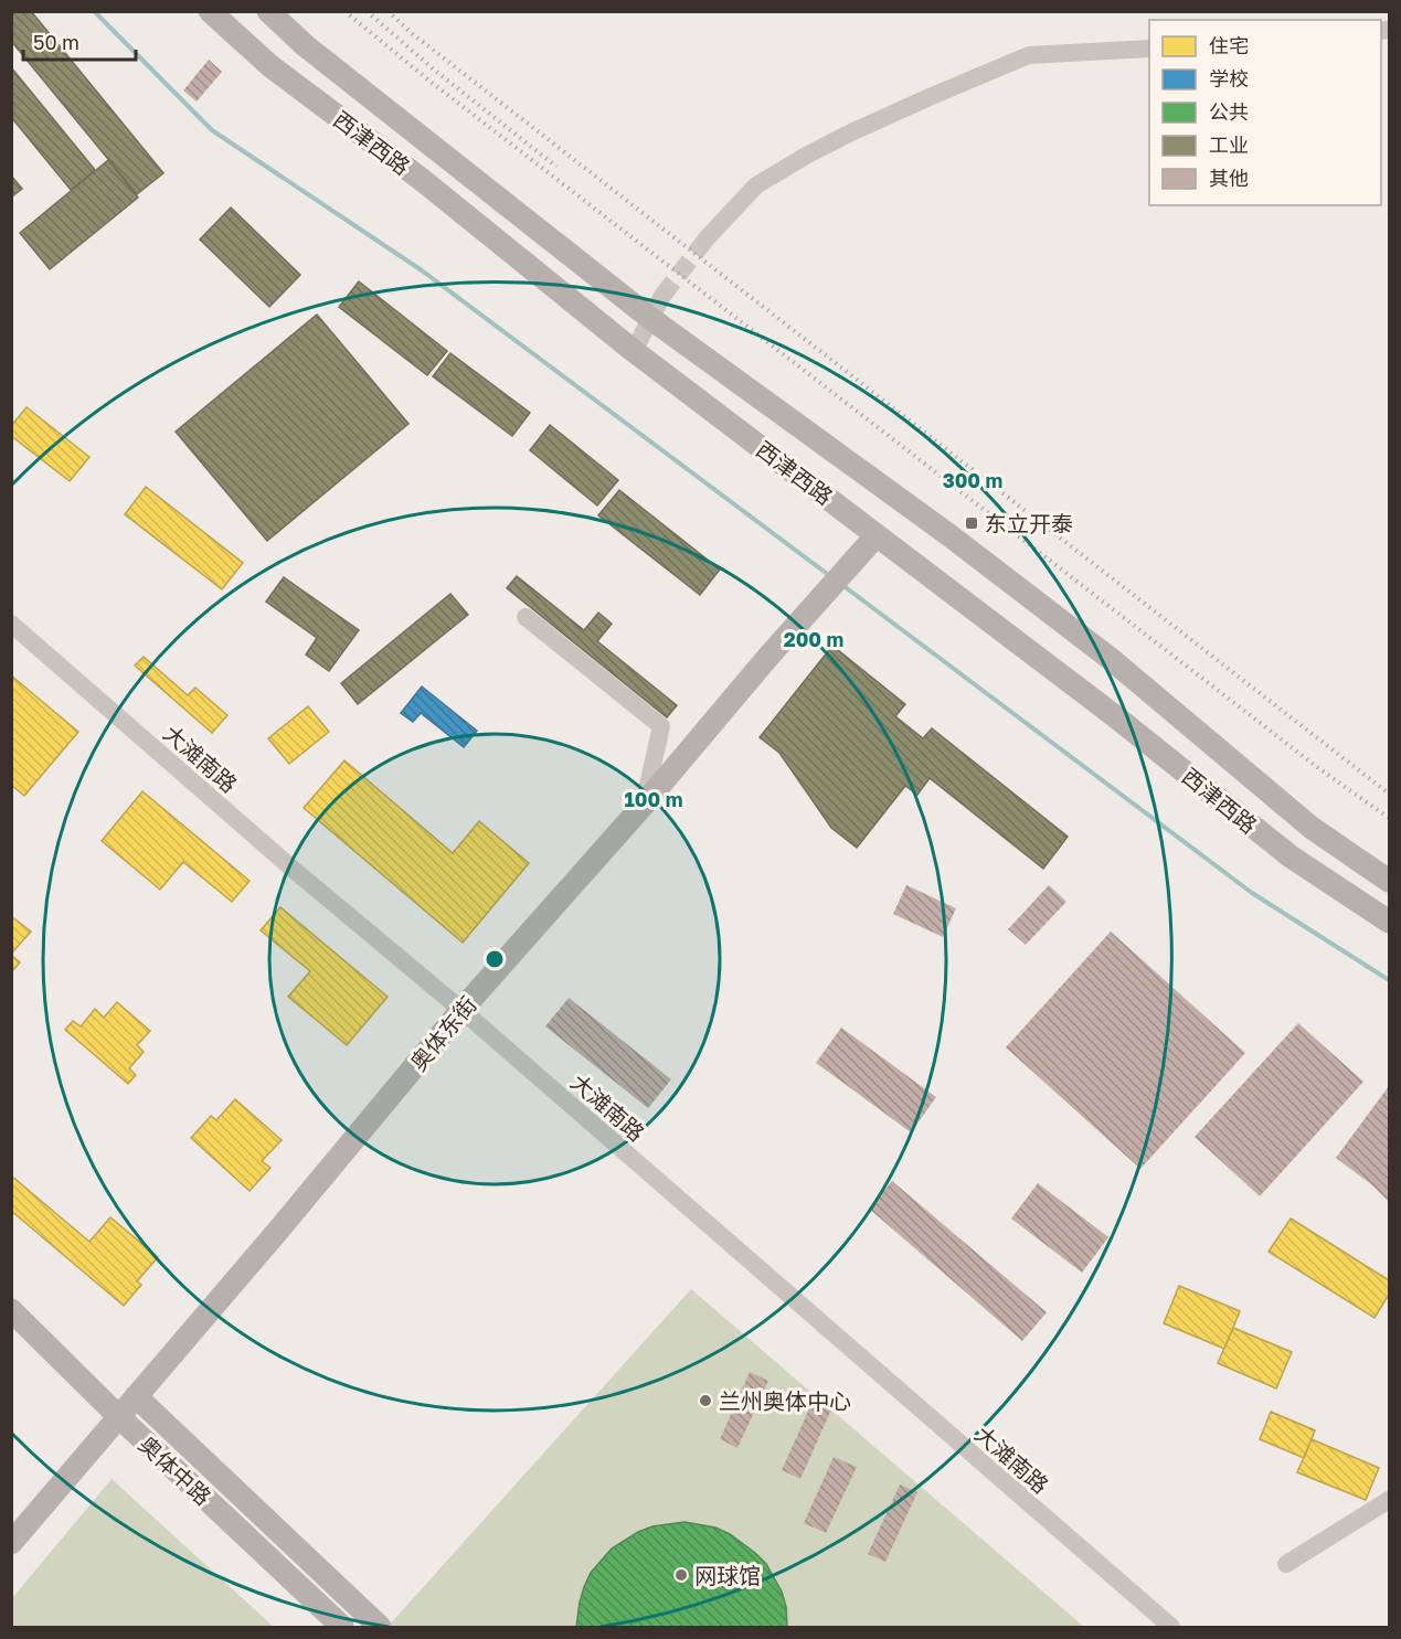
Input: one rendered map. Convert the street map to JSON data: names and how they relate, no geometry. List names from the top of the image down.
{
  "streets": {
    "main road": ["西津西路", "奥体东街", "奥体中路"],
    "street": ["大滩南路"]
  },
  "crossings": [
    ["西津西路", "奥体东街"],
    ["大滩南路", "奥体东街"],
    ["奥体东街", "奥体中路"]
  ],
  "places": {
    "transit": ["东立开泰"],
    "other": ["兰州奥体中心", "网球馆"]
  },
  "legend": [
    "住宅",
    "学校",
    "公共",
    "工业",
    "其他"
  ],
  "scale_bar": "50 m",
  "rings": ["300 m", "200 m", "100 m"]
}
